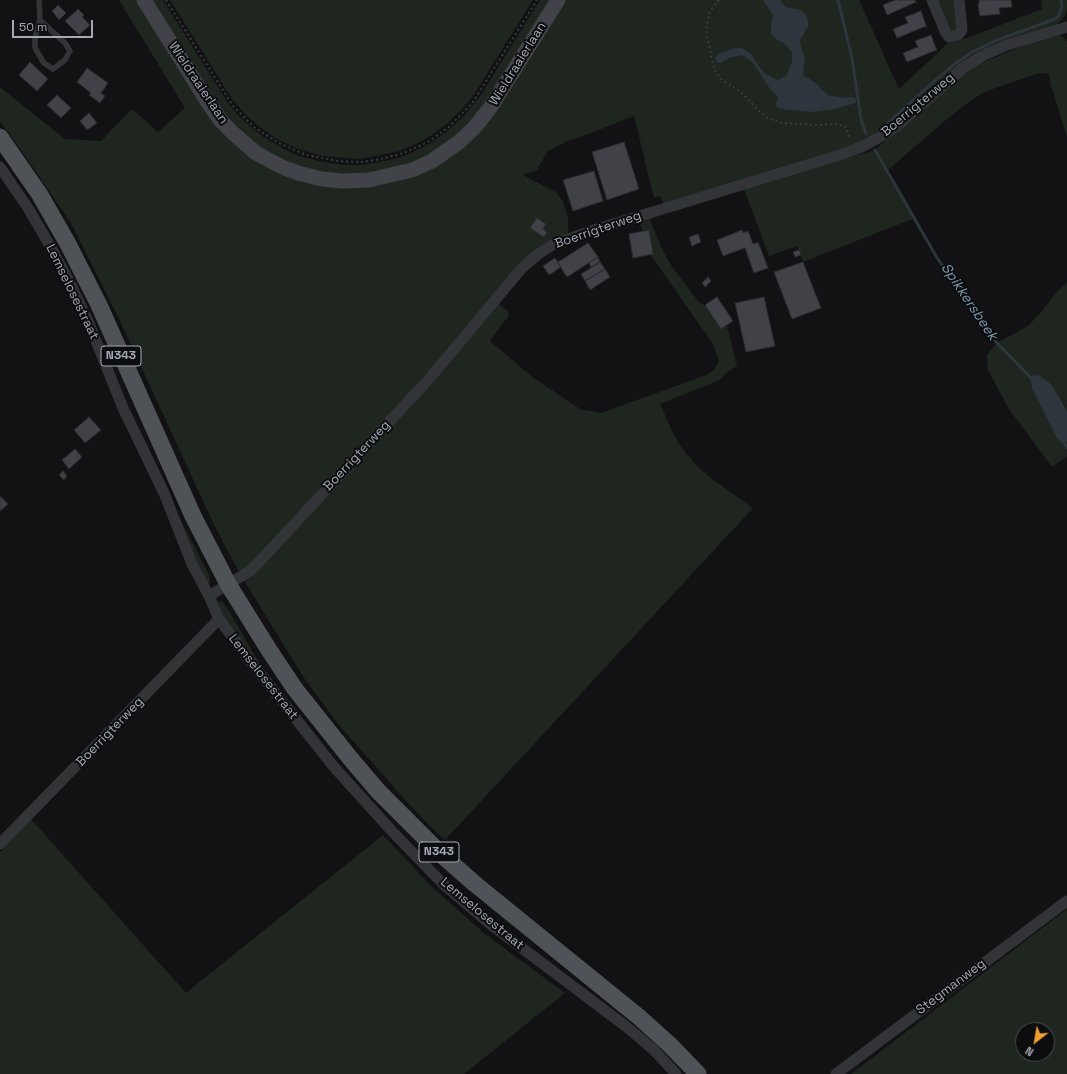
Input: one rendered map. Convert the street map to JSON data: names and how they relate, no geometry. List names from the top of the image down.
{
  "streets": {
    "main road": ["N343"],
    "street": [
      "Wieldraaierlaan",
      "Boerrigterweg",
      "Lemselosestraat",
      "Stegmanweg"
    ]
  },
  "crossings": [
    ["Boerrigterweg", "Lemselosestraat"],
    ["Boerrigterweg", "N343"]
  ],
  "water": ["Spikkersbeek"],
  "scale_bar": "50 m",
  "north": "bottom left"
}
